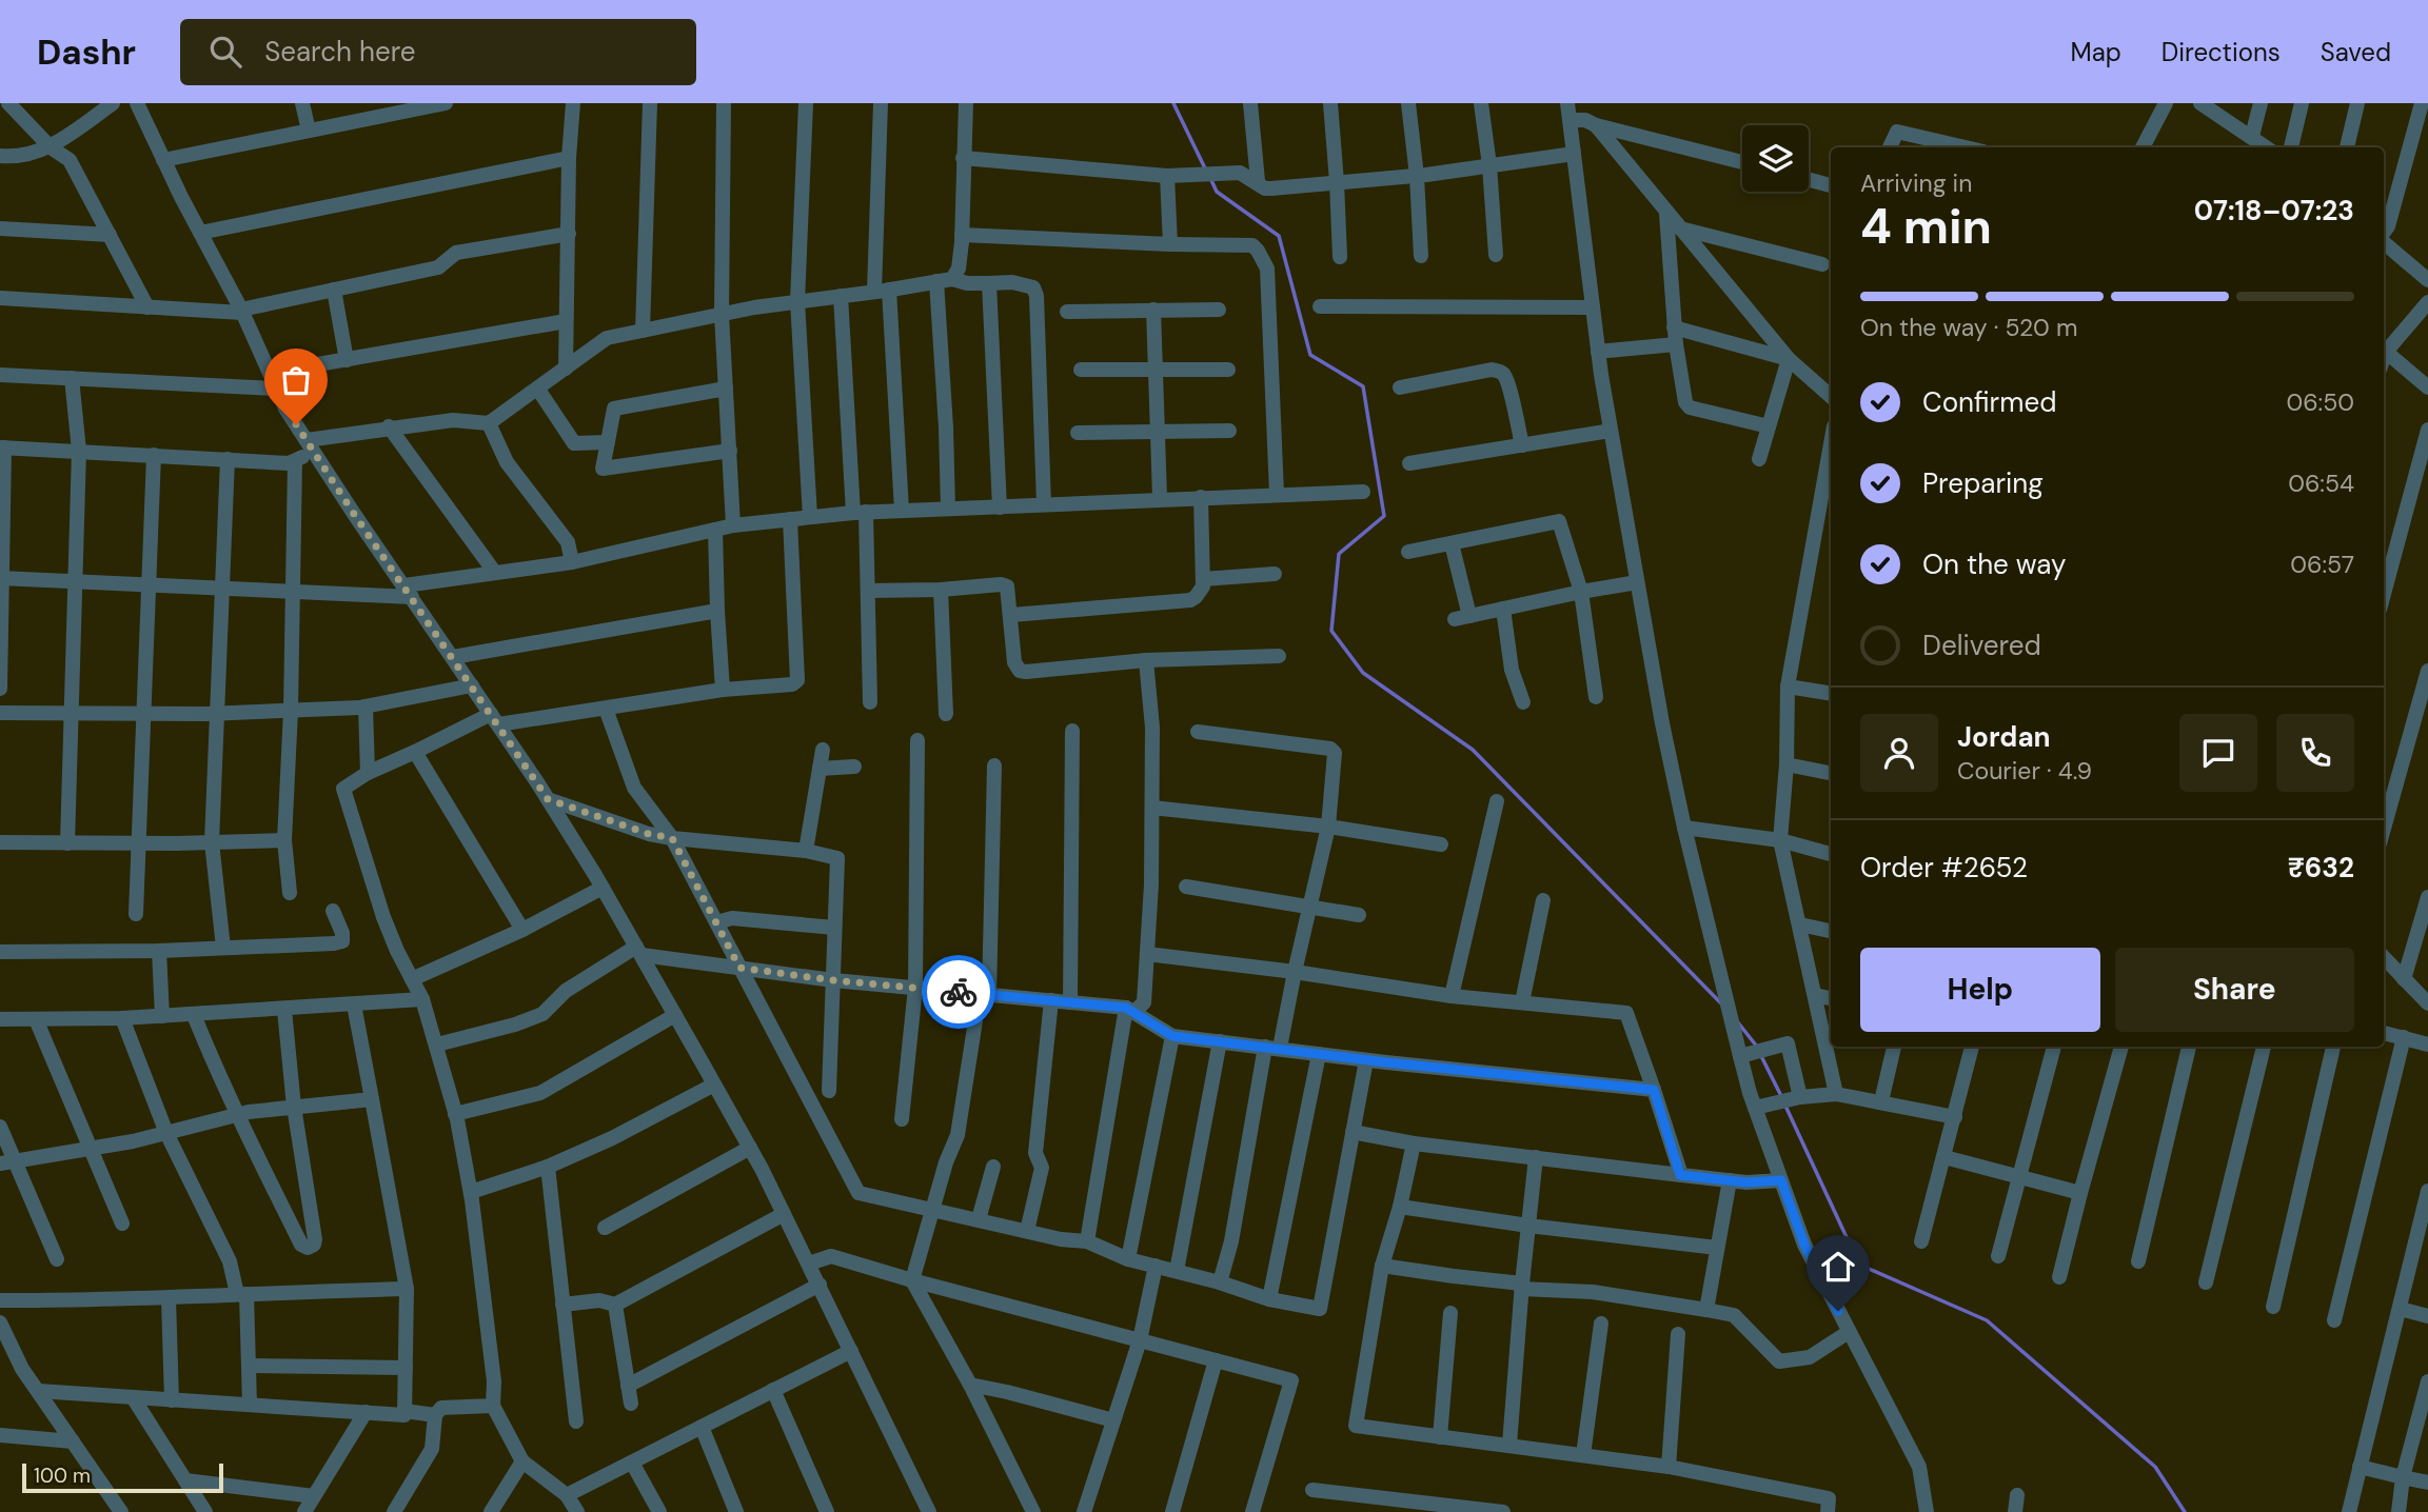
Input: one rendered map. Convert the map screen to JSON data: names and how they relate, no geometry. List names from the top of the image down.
{
  "scale_bar": "100 m",
  "page": {
    "header": "Dashr",
    "search": "Search here",
    "nav": ["Map", "Directions", "Saved"],
    "heading": ["4 min", "Arriving in", "07:18–07:23"],
    "panel": [
      "Jordan",
      "Courier · 4.9",
      "Order #2652",
      "₹632"
    ],
    "bar": "On the way · 520 m",
    "list": [
      ["Confirmed", "06:50"],
      ["Preparing", "06:54"],
      ["On the way", "06:57"],
      "Delivered"
    ],
    "buttons": ["Help", "Share"],
    "scale": "100 m"
  }
}
